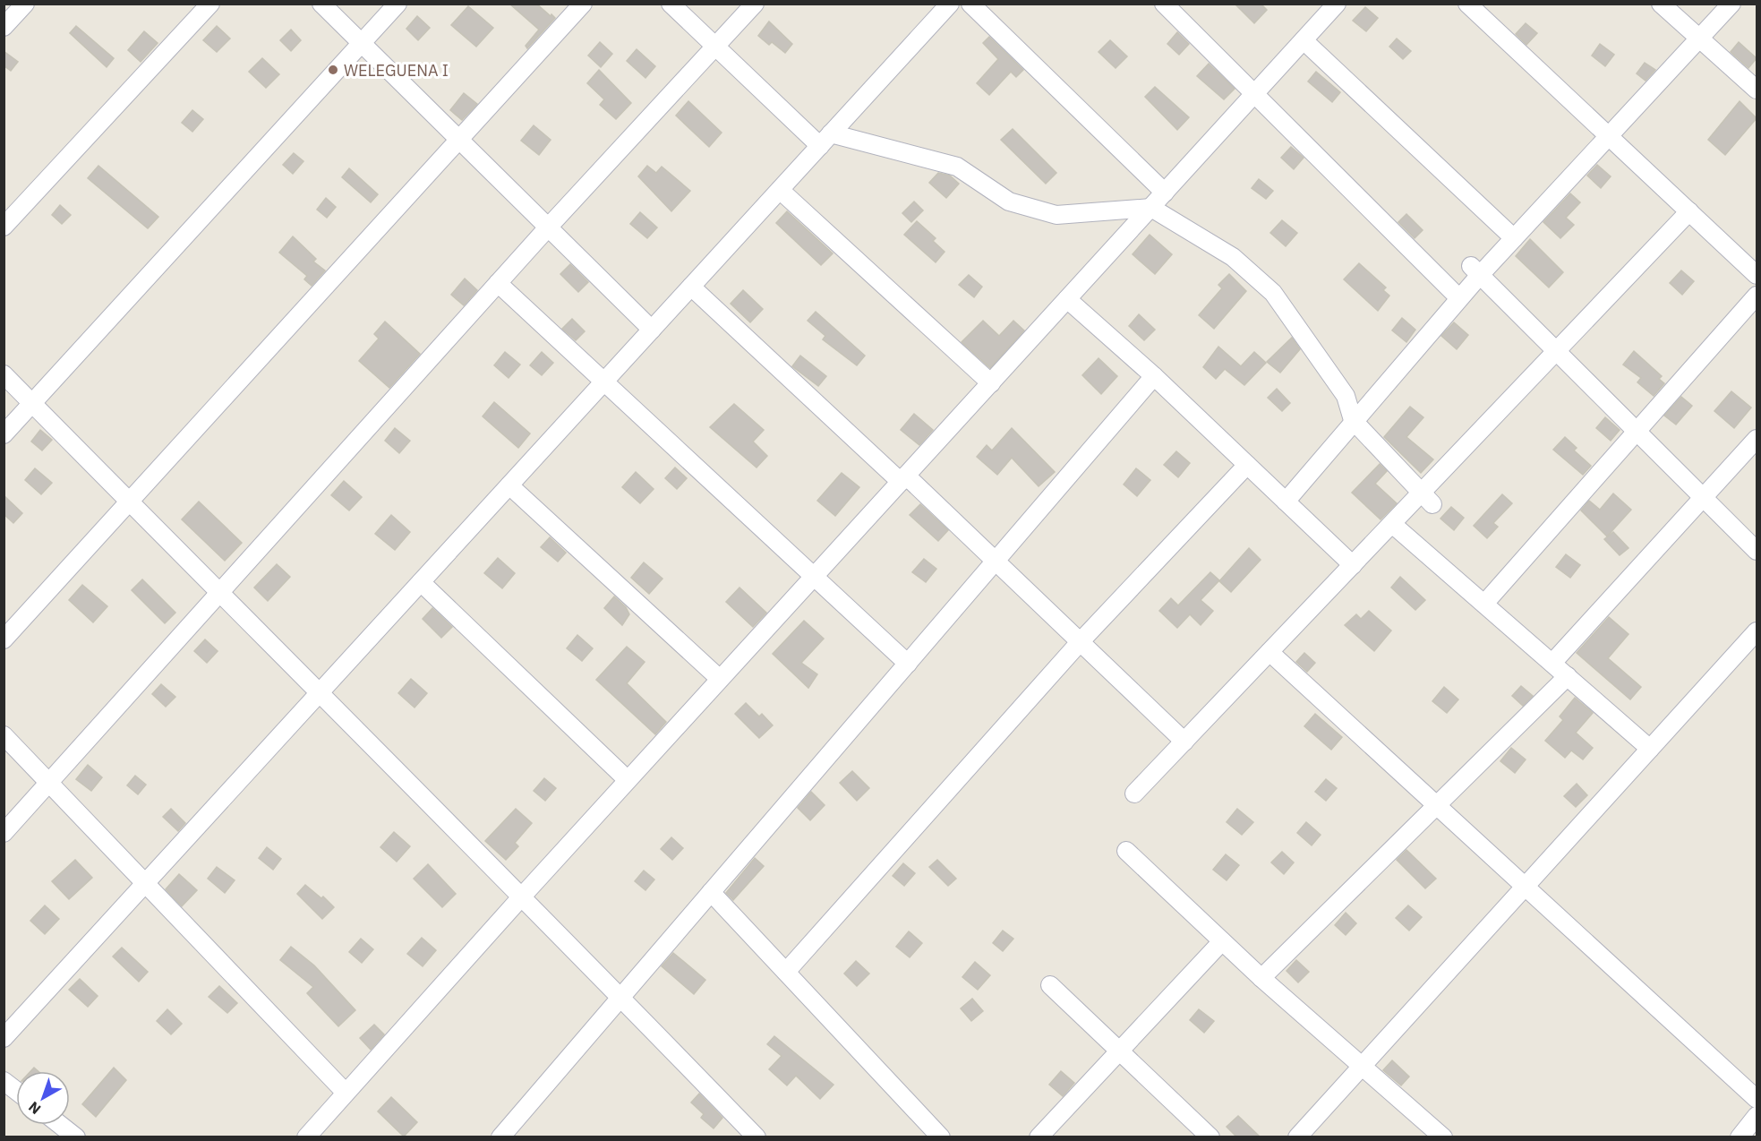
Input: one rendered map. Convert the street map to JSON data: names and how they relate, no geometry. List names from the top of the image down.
{
  "places": ["WELEGUENA I"],
  "north": "bottom left"
}
